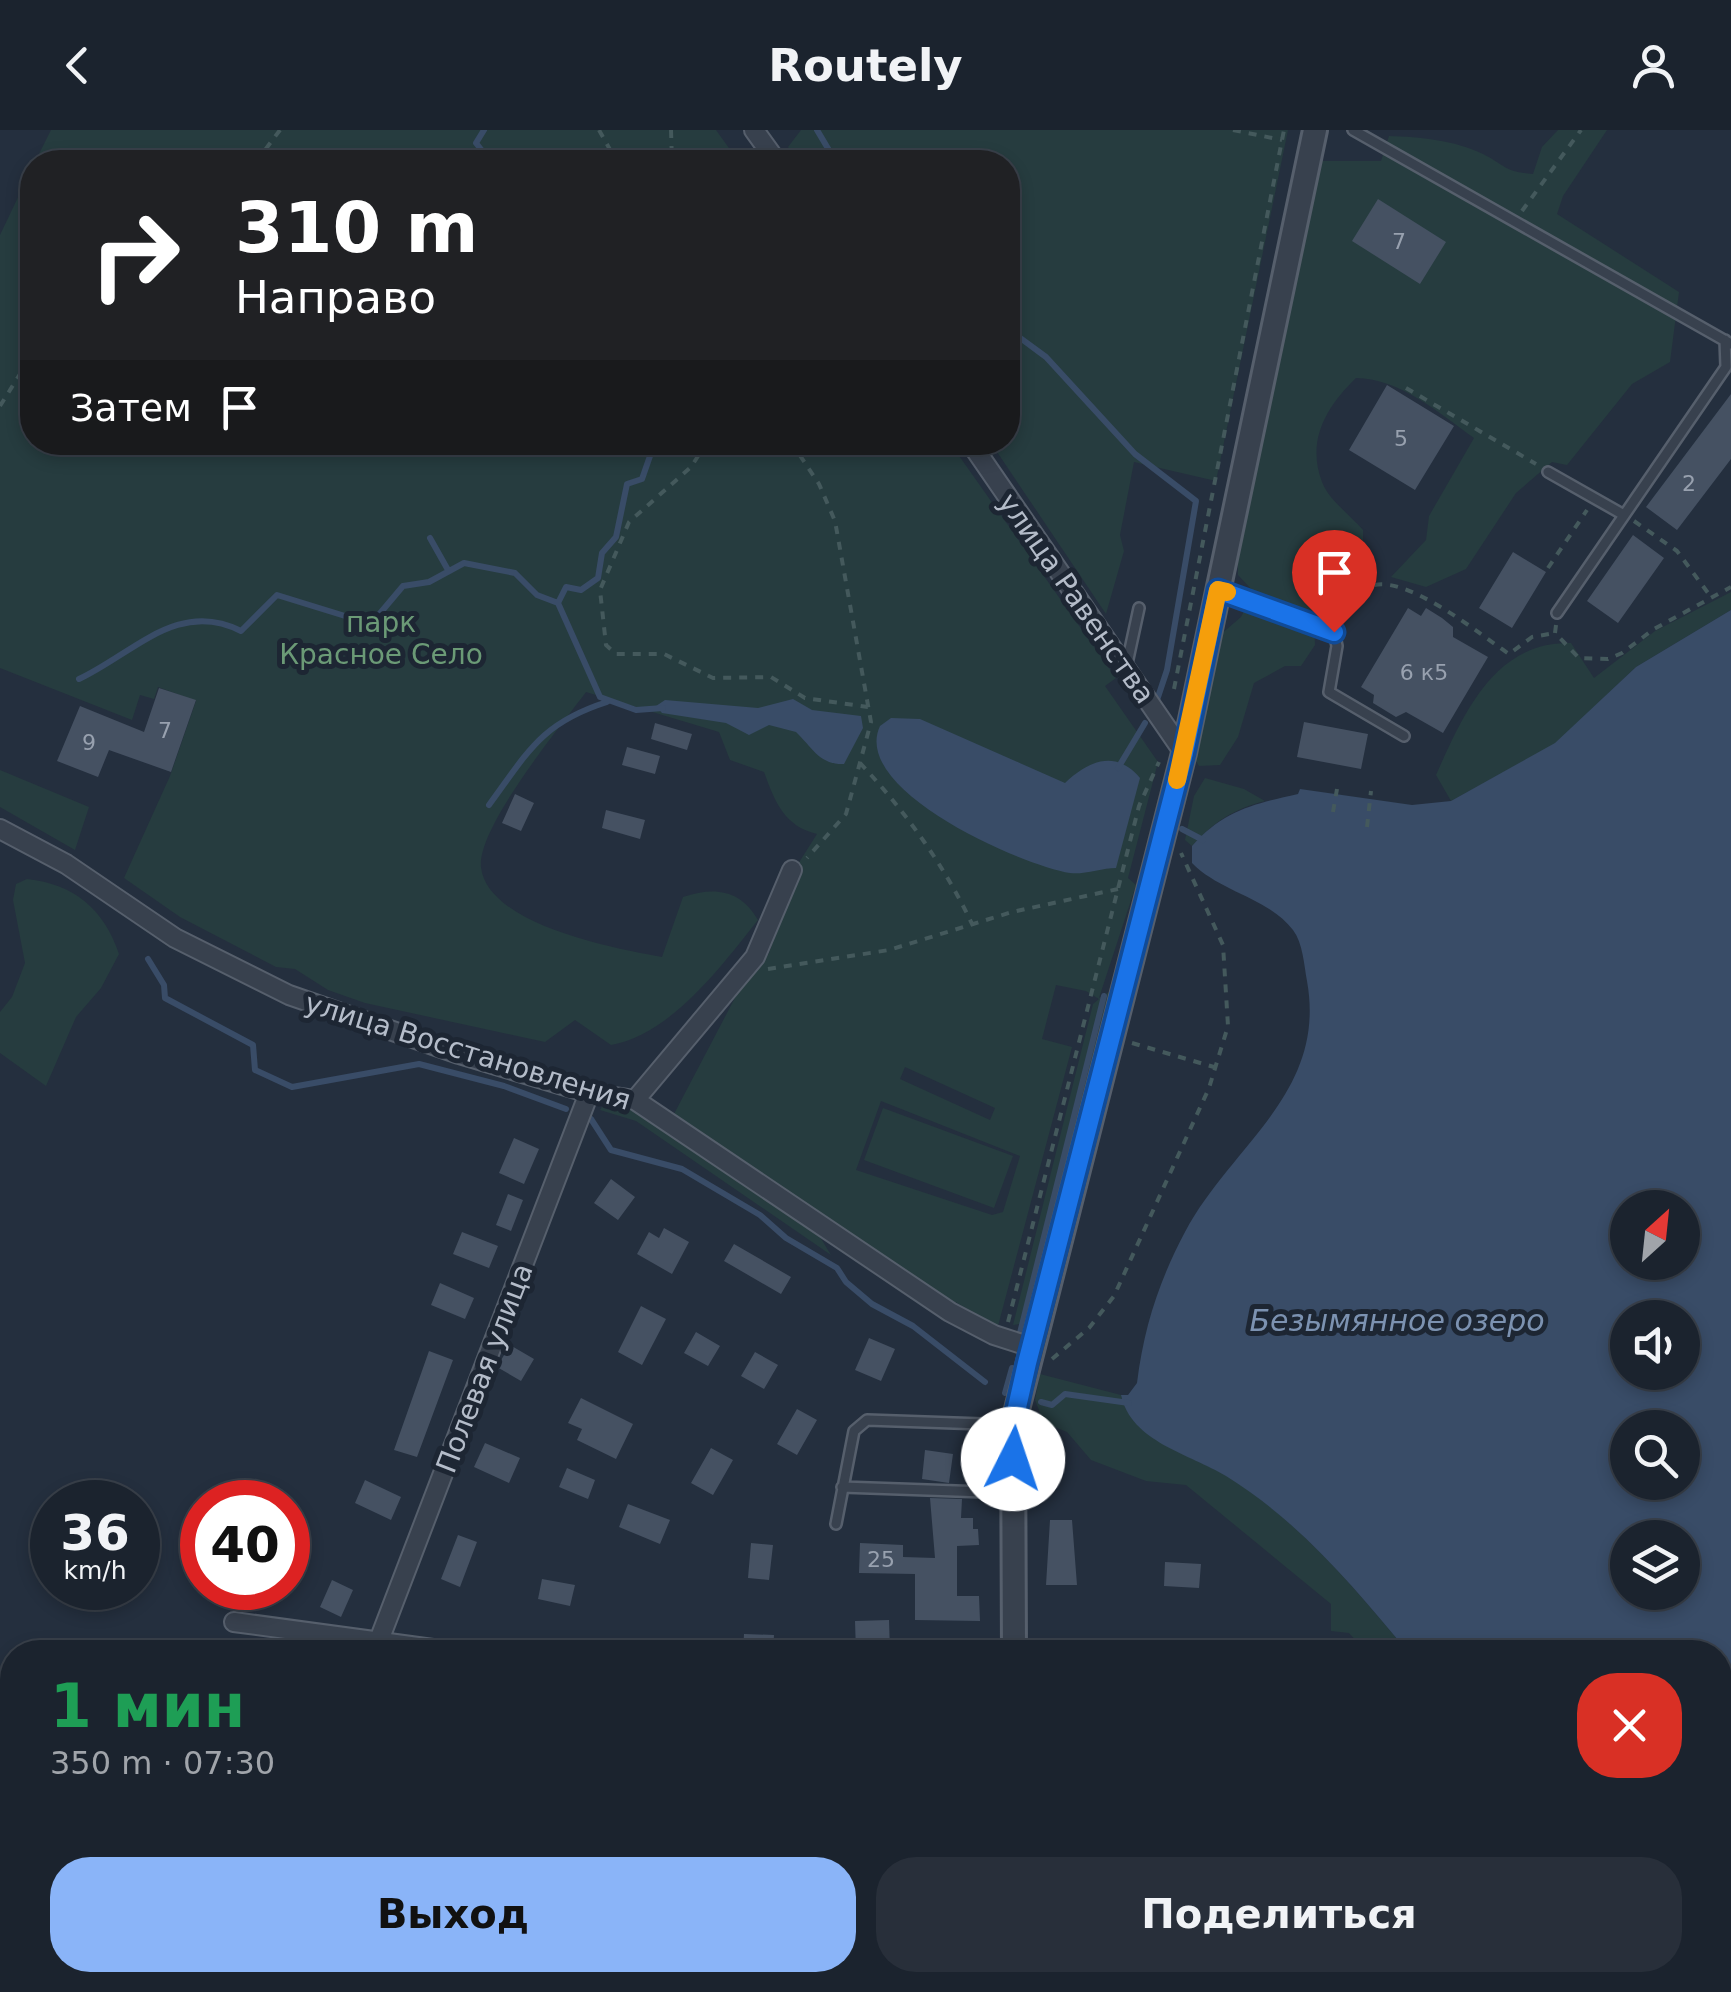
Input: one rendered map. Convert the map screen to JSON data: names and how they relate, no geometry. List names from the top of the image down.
{
  "streets": {
    "street": ["улица Равенства", "улица Восстановления", "Полевая улица"]
  },
  "crossings": [
    ["улица Восстановления", "Полевая улица"]
  ],
  "water": ["Безымянное озеро"],
  "parks": ["парк Красное Село"],
  "house_numbers": [
    "7",
    "5",
    "2",
    "6 к5",
    "7",
    "9",
    "25"
  ],
  "north": "top right",
  "page": {
    "header": "Routely",
    "turn": ["310 m", "Направо"],
    "then": "Затем",
    "speed": "36 km/h",
    "limit": "40",
    "heading": ["1 мин", "350 m · 07:30"],
    "buttons": ["Выход", "Поделиться"]
  }
}
